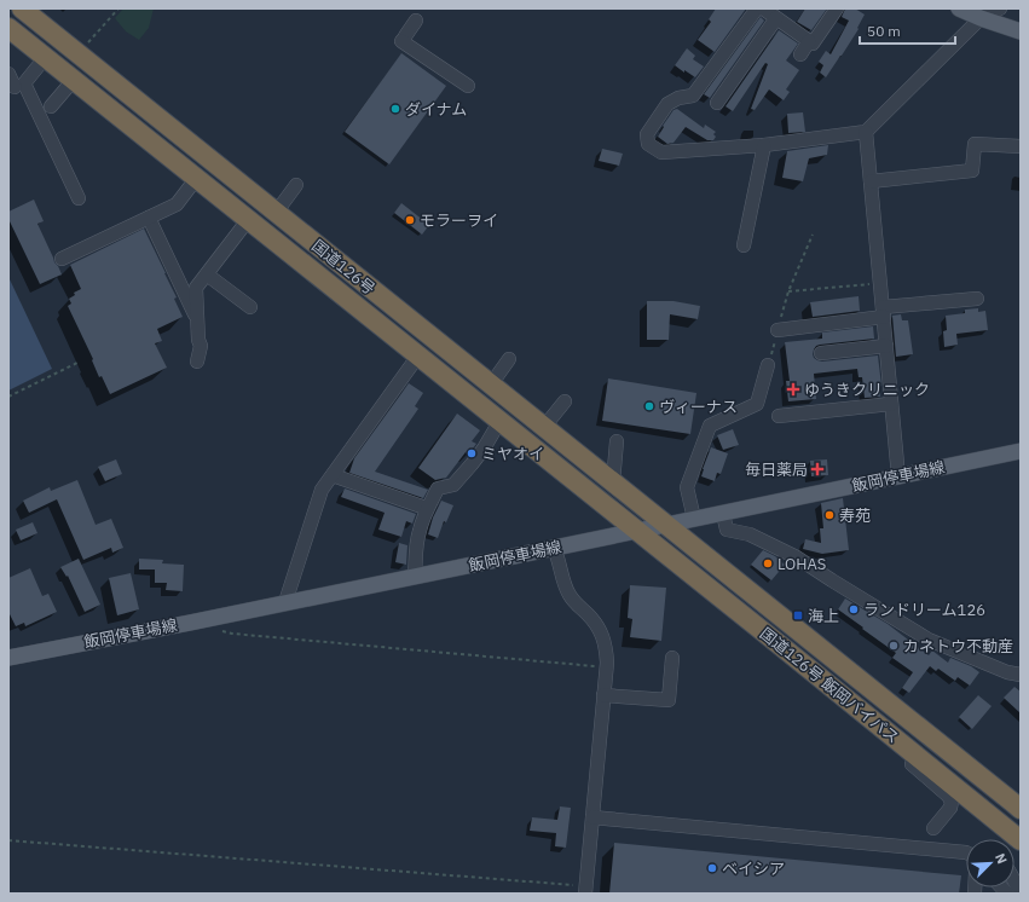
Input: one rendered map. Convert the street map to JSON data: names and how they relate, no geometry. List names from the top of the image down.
{
  "streets": {
    "highway": ["国道126号", "国道126号 飯岡バイパス"],
    "main road": ["飯岡停車場線"]
  },
  "crossings": [
    ["国道126号", "飯岡停車場線"],
    ["国道126号", "国道126号 飯岡バイパス"],
    ["飯岡停車場線", "国道126号 飯岡バイパス"]
  ],
  "places": {
    "other": [
      "ダイナム",
      "モラーヲイ",
      "ヴィーナス",
      "ミヤオイ",
      "寿苑",
      "LOHAS",
      "ランドリーム126",
      "カネトウ不動産",
      "ベイシア"
    ],
    "health": ["ゆうきクリニック", "毎日薬局"],
    "transit": ["海上"]
  },
  "scale_bar": "50 m",
  "north": "top right"
}
